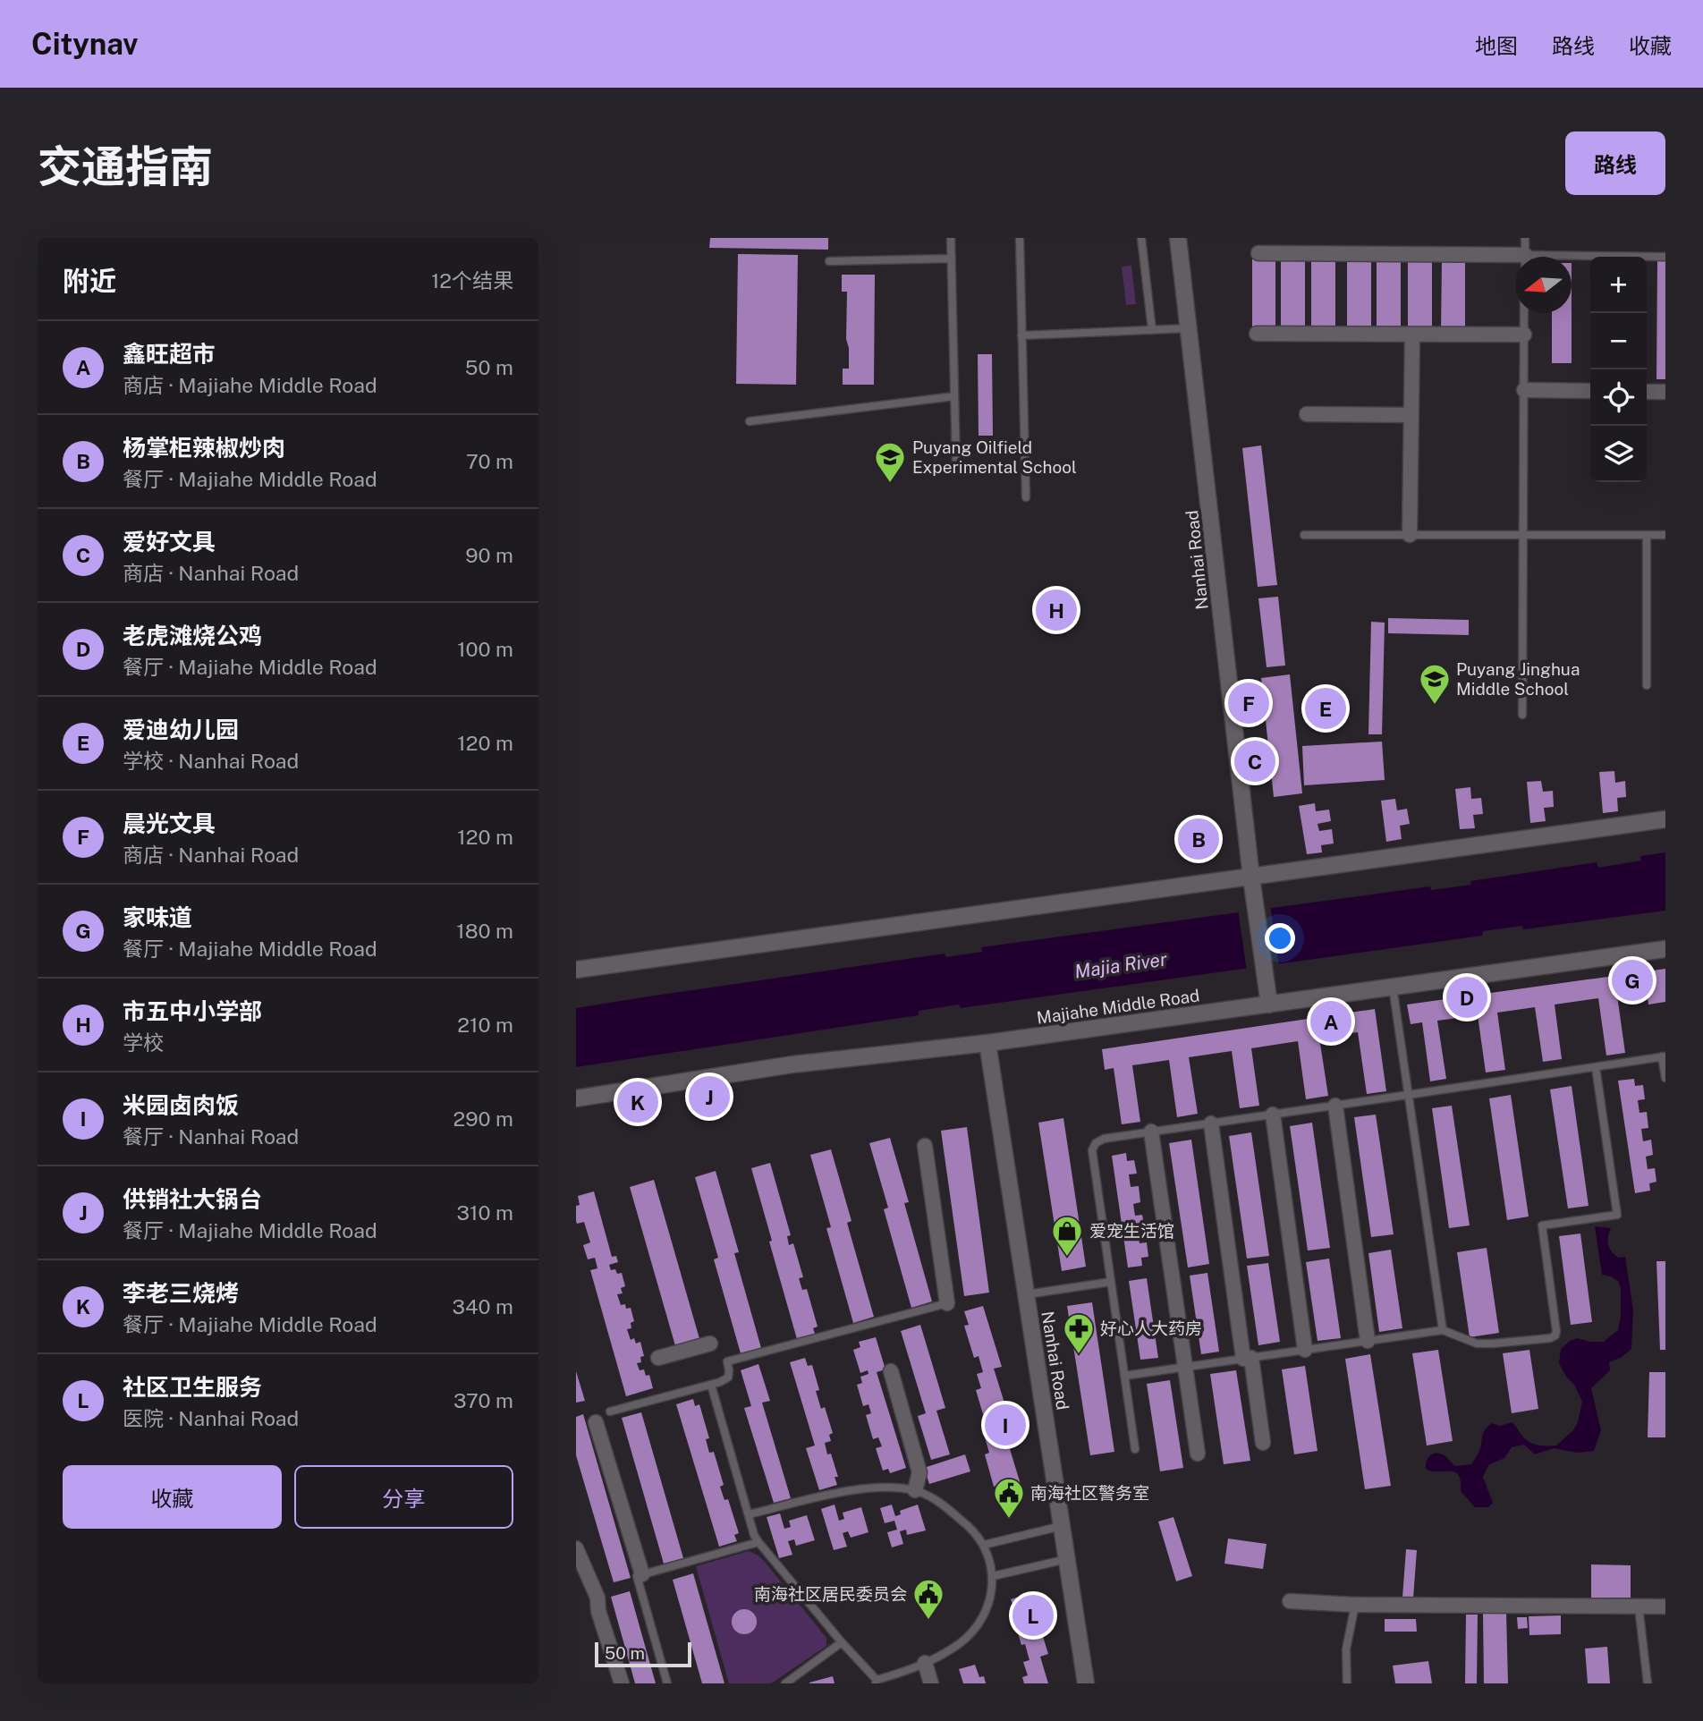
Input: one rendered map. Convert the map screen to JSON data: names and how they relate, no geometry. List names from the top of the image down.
{
  "streets": {
    "street": ["Nanhai Road", "Majiahe Middle Road"]
  },
  "crossings": [
    ["Nanhai Road", "Majiahe Middle Road"]
  ],
  "water": ["Majia River"],
  "places": {
    "school or university": ["Puyang Oilfield Experimental School", "Puyang Jinghua Middle School"],
    "shop": ["爱宠生活馆"],
    "pharmacy": ["好心人大药房"],
    "public building": ["南海社区警务室", "南海社区居民委员会"]
  },
  "scale_bar": "50 m",
  "north": "left",
  "page": {
    "header": "Citynav",
    "nav": ["地图", "路线", "收藏"],
    "title": "交通指南",
    "buttons": [
      "路线",
      ["收藏", "分享"]
    ],
    "heading": ["附近", "12个结果"],
    "map_buttons": ["+", "−"],
    "list": [
      {
        "mark": "A",
        "name": "鑫旺超市",
        "note": "商店 · Majiahe Middle Road",
        "value": "50 m"
      },
      {
        "mark": "B",
        "name": "杨掌柜辣椒炒肉",
        "note": "餐厅 · Majiahe Middle Road",
        "value": "70 m"
      },
      {
        "mark": "C",
        "name": "爱好文具",
        "note": "商店 · Nanhai Road",
        "value": "90 m"
      },
      {
        "mark": "D",
        "name": "老虎滩烧公鸡",
        "note": "餐厅 · Majiahe Middle Road",
        "value": "100 m"
      },
      {
        "mark": "E",
        "name": "爱迪幼儿园",
        "note": "学校 · Nanhai Road",
        "value": "120 m"
      },
      {
        "mark": "F",
        "name": "晨光文具",
        "note": "商店 · Nanhai Road",
        "value": "120 m"
      },
      {
        "mark": "G",
        "name": "家味道",
        "note": "餐厅 · Majiahe Middle Road",
        "value": "180 m"
      },
      {
        "mark": "H",
        "name": "市五中小学部",
        "note": "学校",
        "value": "210 m"
      },
      {
        "mark": "I",
        "name": "米园卤肉饭",
        "note": "餐厅 · Nanhai Road",
        "value": "290 m"
      },
      {
        "mark": "J",
        "name": "供销社大锅台",
        "note": "餐厅 · Majiahe Middle Road",
        "value": "310 m"
      },
      {
        "mark": "K",
        "name": "李老三烧烤",
        "note": "餐厅 · Majiahe Middle Road",
        "value": "340 m"
      },
      {
        "mark": "L",
        "name": "社区卫生服务",
        "note": "医院 · Nanhai Road",
        "value": "370 m"
      }
    ],
    "pins": [
      "H",
      "F",
      "E",
      "C",
      "B",
      "G",
      "D",
      "A",
      "J",
      "K",
      "I",
      "L"
    ],
    "scale": "50 m"
  }
}
